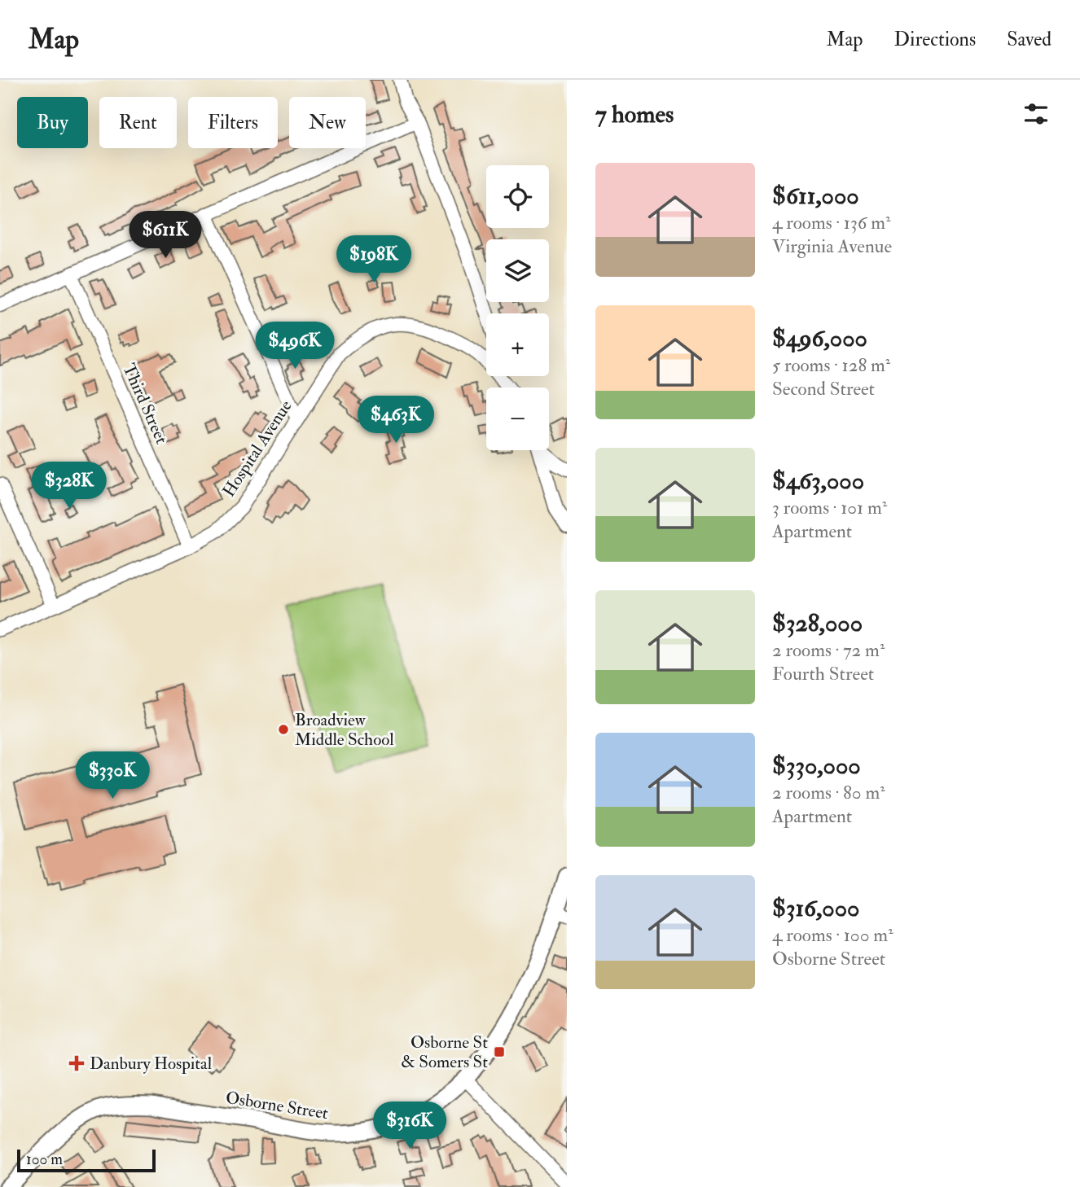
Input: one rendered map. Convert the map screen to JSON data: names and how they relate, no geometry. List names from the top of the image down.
{
  "streets": {
    "main road": ["Osborne Street"],
    "street": ["Third Street", "Hospital Avenue"]
  },
  "crossings": [
    ["Third Street", "Hospital Avenue"]
  ],
  "places": {
    "other": ["Broadview Middle School"],
    "transit": ["Osborne St & Somers St"],
    "health": ["Danbury Hospital"]
  },
  "scale_bar": "100 m",
  "page": {
    "header": "Map",
    "nav": ["Map", "Directions", "Saved"],
    "heading": "7 homes",
    "chip": [
      "Buy",
      "Rent",
      "Filters",
      "New"
    ],
    "list": [
      {
        "name": "$611,000",
        "note": "4 rooms · 136 m² · Virginia Avenue"
      },
      {
        "name": "$496,000",
        "note": "5 rooms · 128 m² · Second Street"
      },
      {
        "name": "$463,000",
        "note": "3 rooms · 101 m² · Apartment"
      },
      {
        "name": "$328,000",
        "note": "2 rooms · 72 m² · Fourth Street"
      },
      {
        "name": "$330,000",
        "note": "2 rooms · 80 m² · Apartment"
      },
      {
        "name": "$316,000",
        "note": "4 rooms · 100 m² · Osborne Street"
      }
    ],
    "map_buttons": ["+", "−"],
    "price": [
      "$611K",
      "$198K",
      "$496K",
      "$463K",
      "$328K",
      "$330K",
      "$316K"
    ],
    "scale": "100 m"
  }
}
